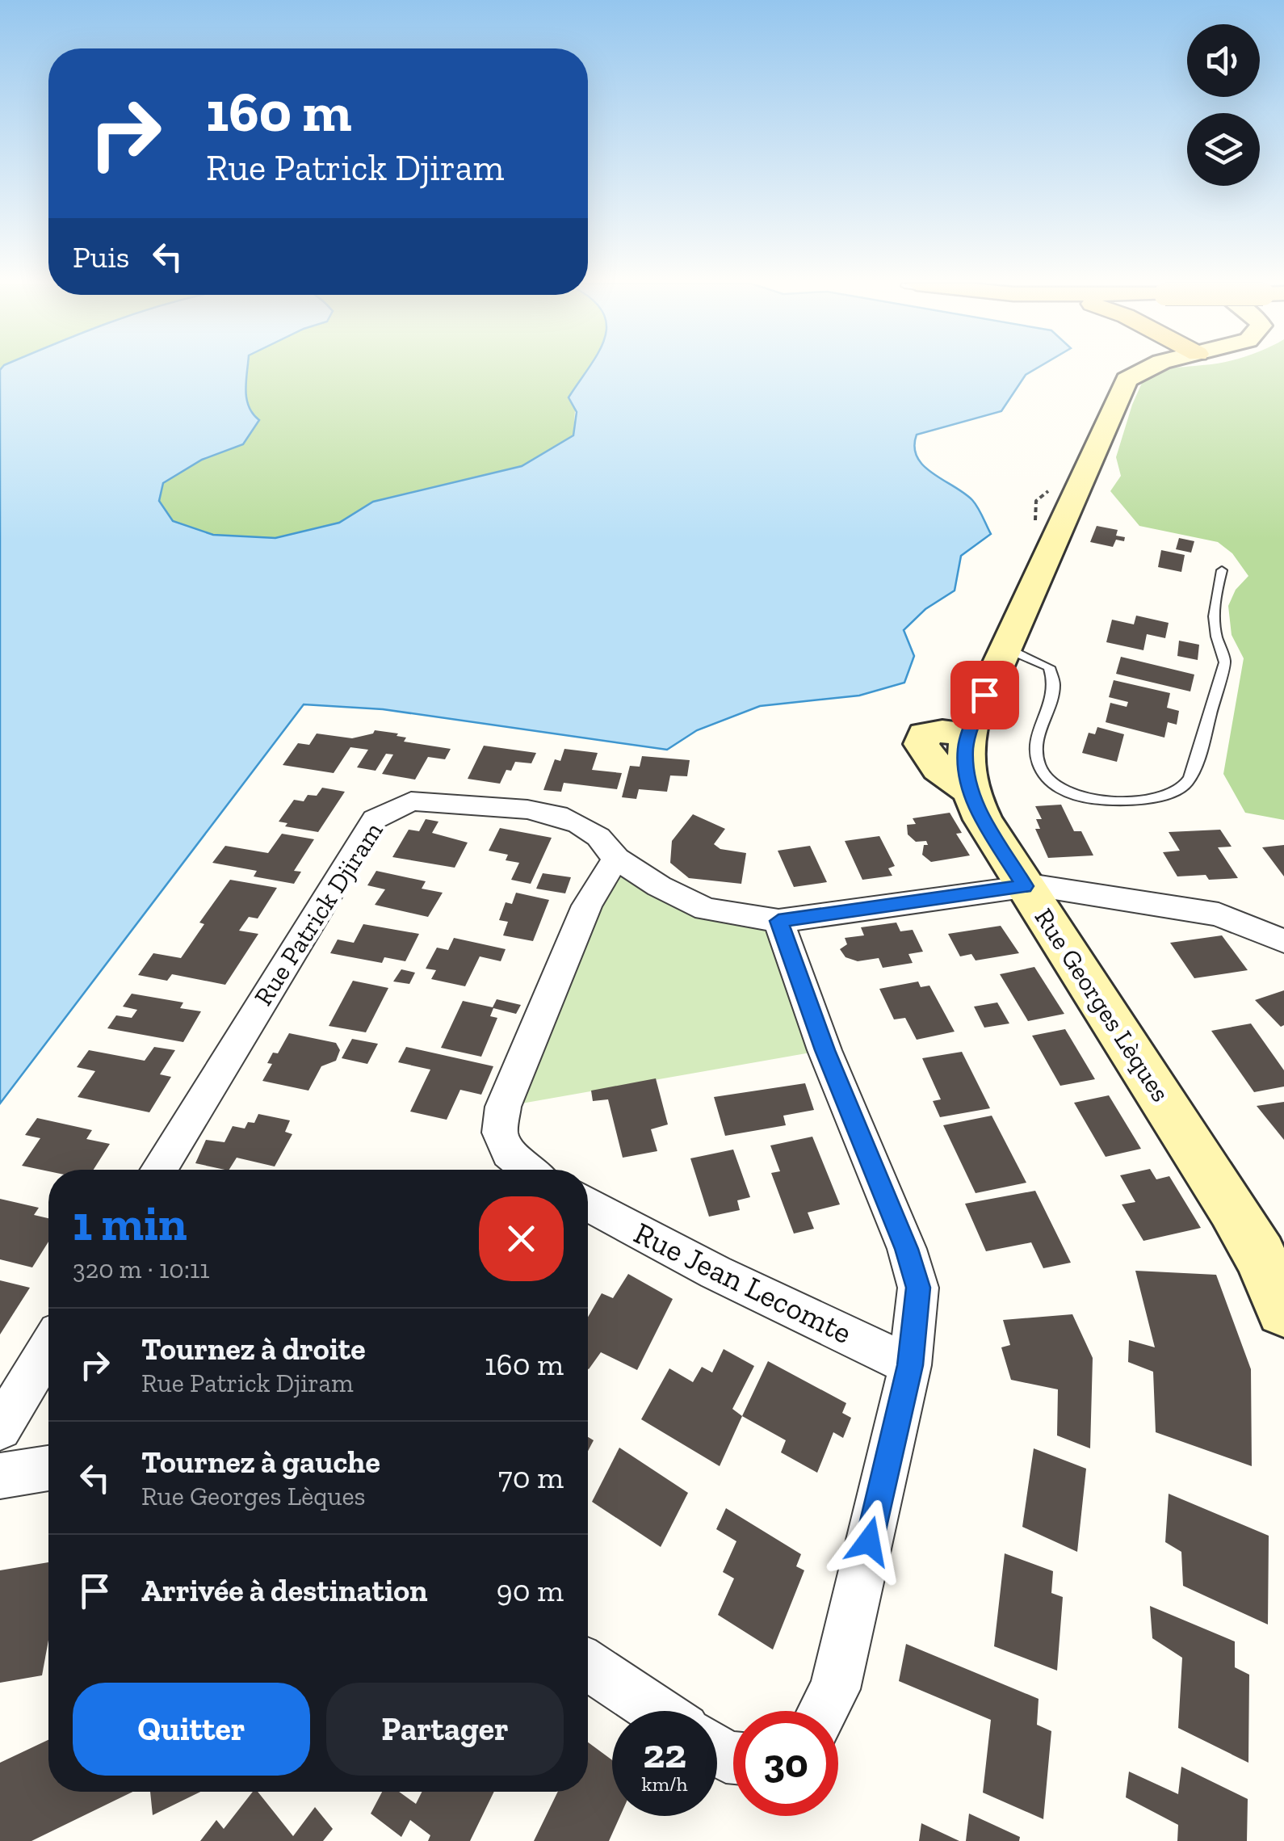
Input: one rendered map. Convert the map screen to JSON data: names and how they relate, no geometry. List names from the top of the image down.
{
  "streets": {
    "main road": ["Rue Georges Lèques"],
    "street": ["Rue Patrick Djiram", "Rue Jean Lecomte"]
  },
  "crossings": [
    ["Rue Patrick Djiram", "Rue Georges Lèques"]
  ],
  "page": {
    "turn": ["160 m", "Rue Patrick Djiram"],
    "then": "Puis",
    "heading": ["1 min", "320 m · 10:11"],
    "list": [
      {
        "name": "Tournez à droite",
        "note": "Rue Patrick Djiram",
        "value": "160 m"
      },
      {
        "name": "Tournez à gauche",
        "note": "Rue Georges Lèques",
        "value": "70 m"
      },
      {
        "name": "Arrivée à destination",
        "value": "90 m"
      }
    ],
    "buttons": ["Quitter", "Partager"],
    "speed": "22 km/h",
    "limit": "30"
  }
}
